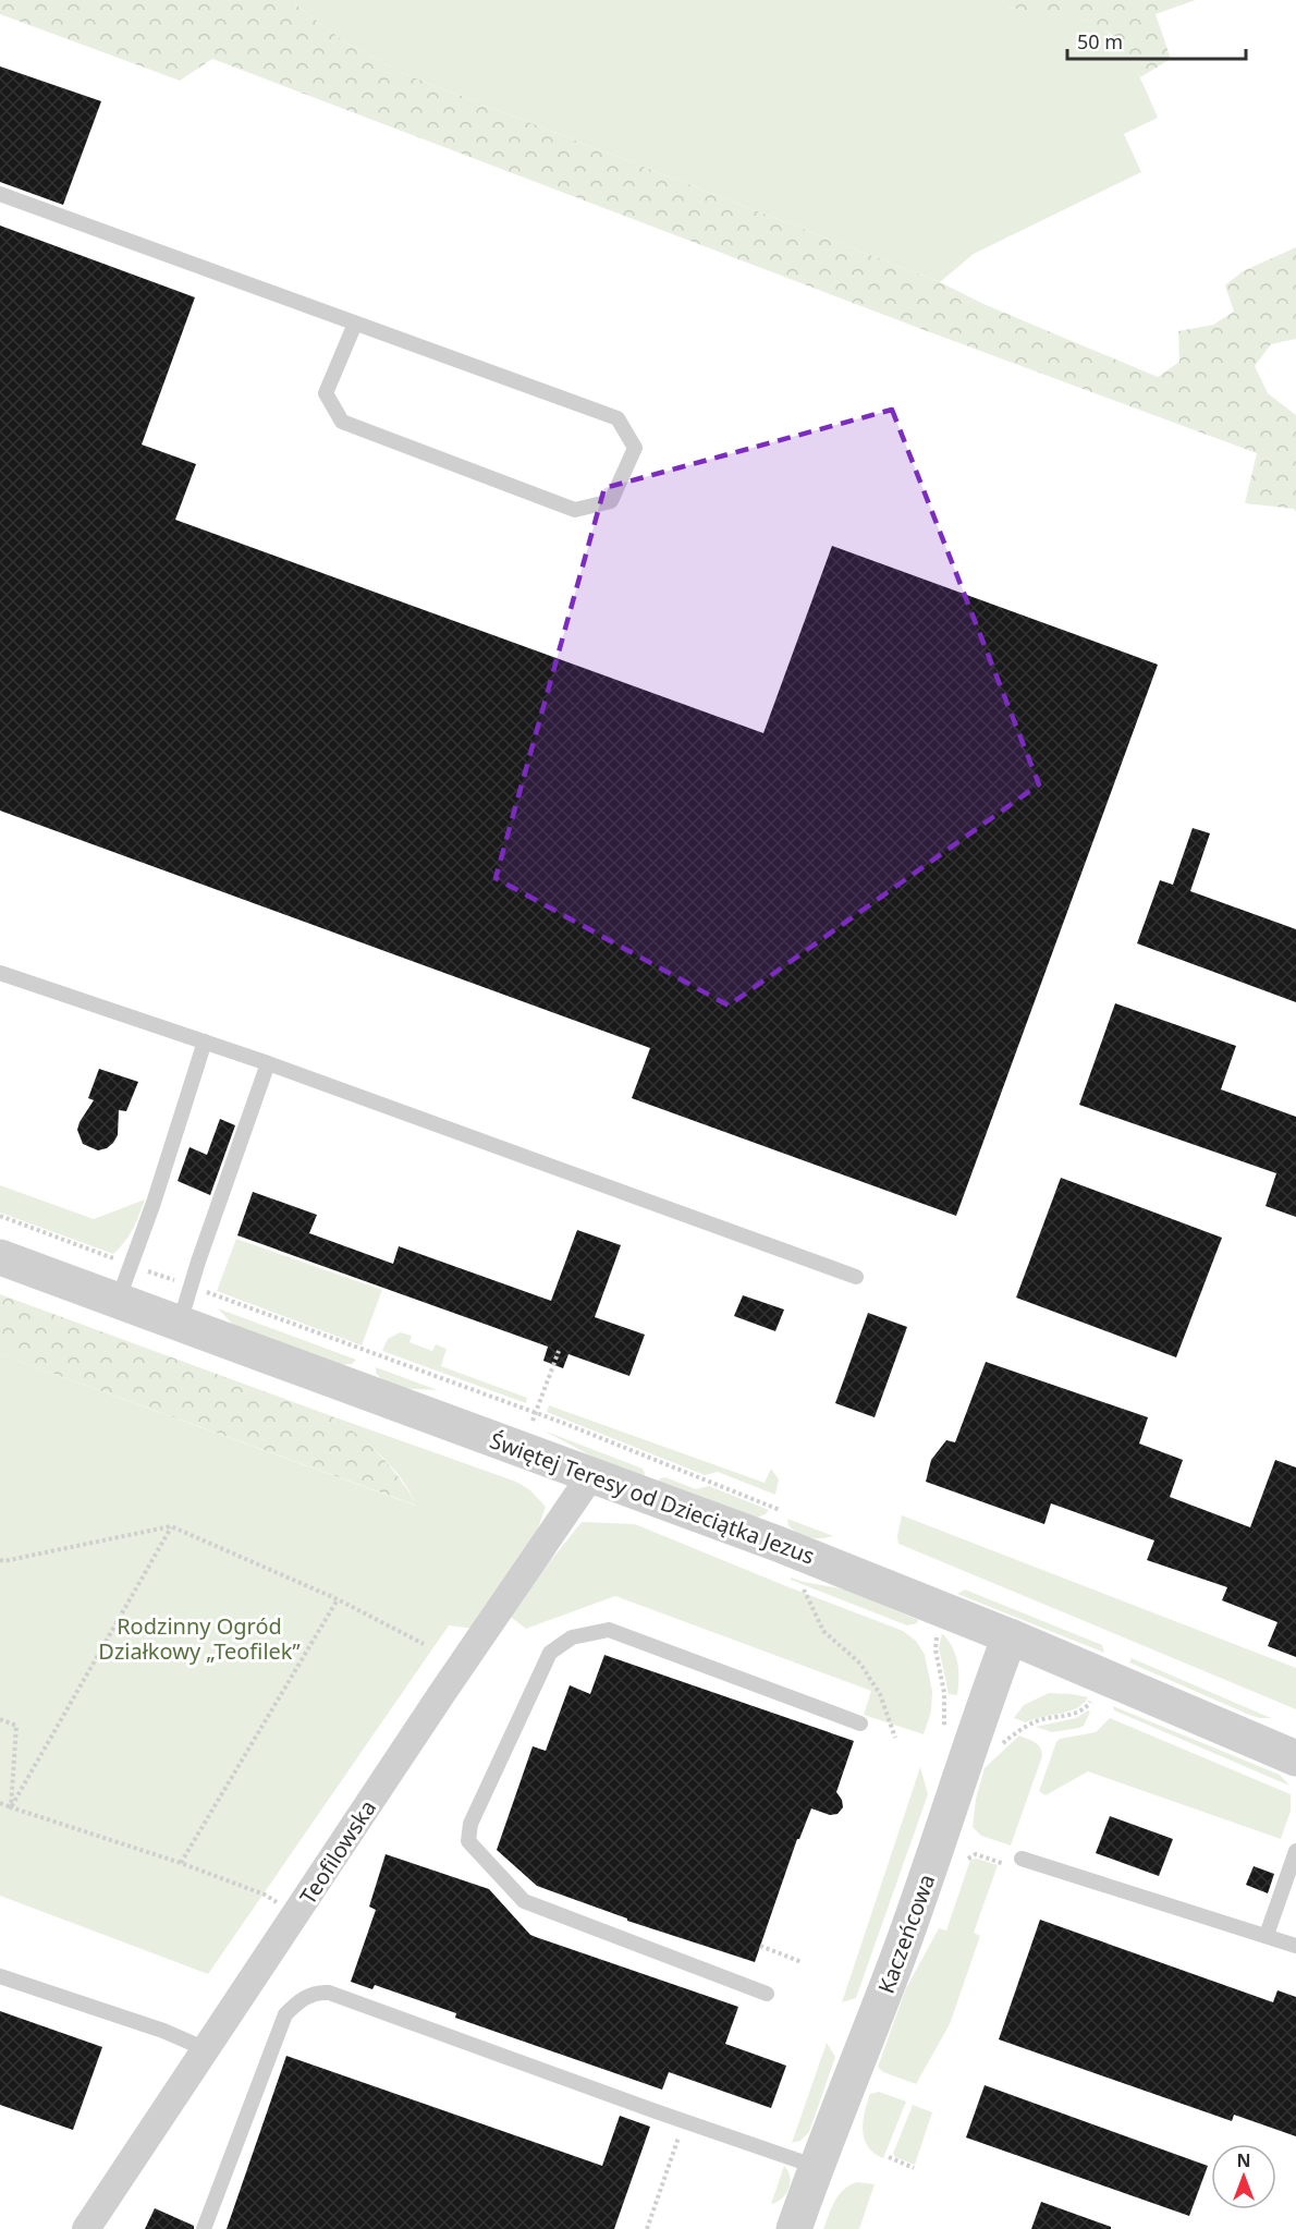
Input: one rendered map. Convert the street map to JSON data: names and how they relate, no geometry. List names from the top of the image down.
{
  "streets": {
    "street": ["Świętej Teresy od Dzieciątka Jezus", "Teofilowska", "Kaczeńcowa"]
  },
  "crossings": [
    ["Świętej Teresy od Dzieciątka Jezus", "Teofilowska"],
    ["Świętej Teresy od Dzieciątka Jezus", "Kaczeńcowa"]
  ],
  "parks": ["Rodzinny Ogród Działkowy „Teofilek”"],
  "scale_bar": "50 m",
  "north": "top"
}
